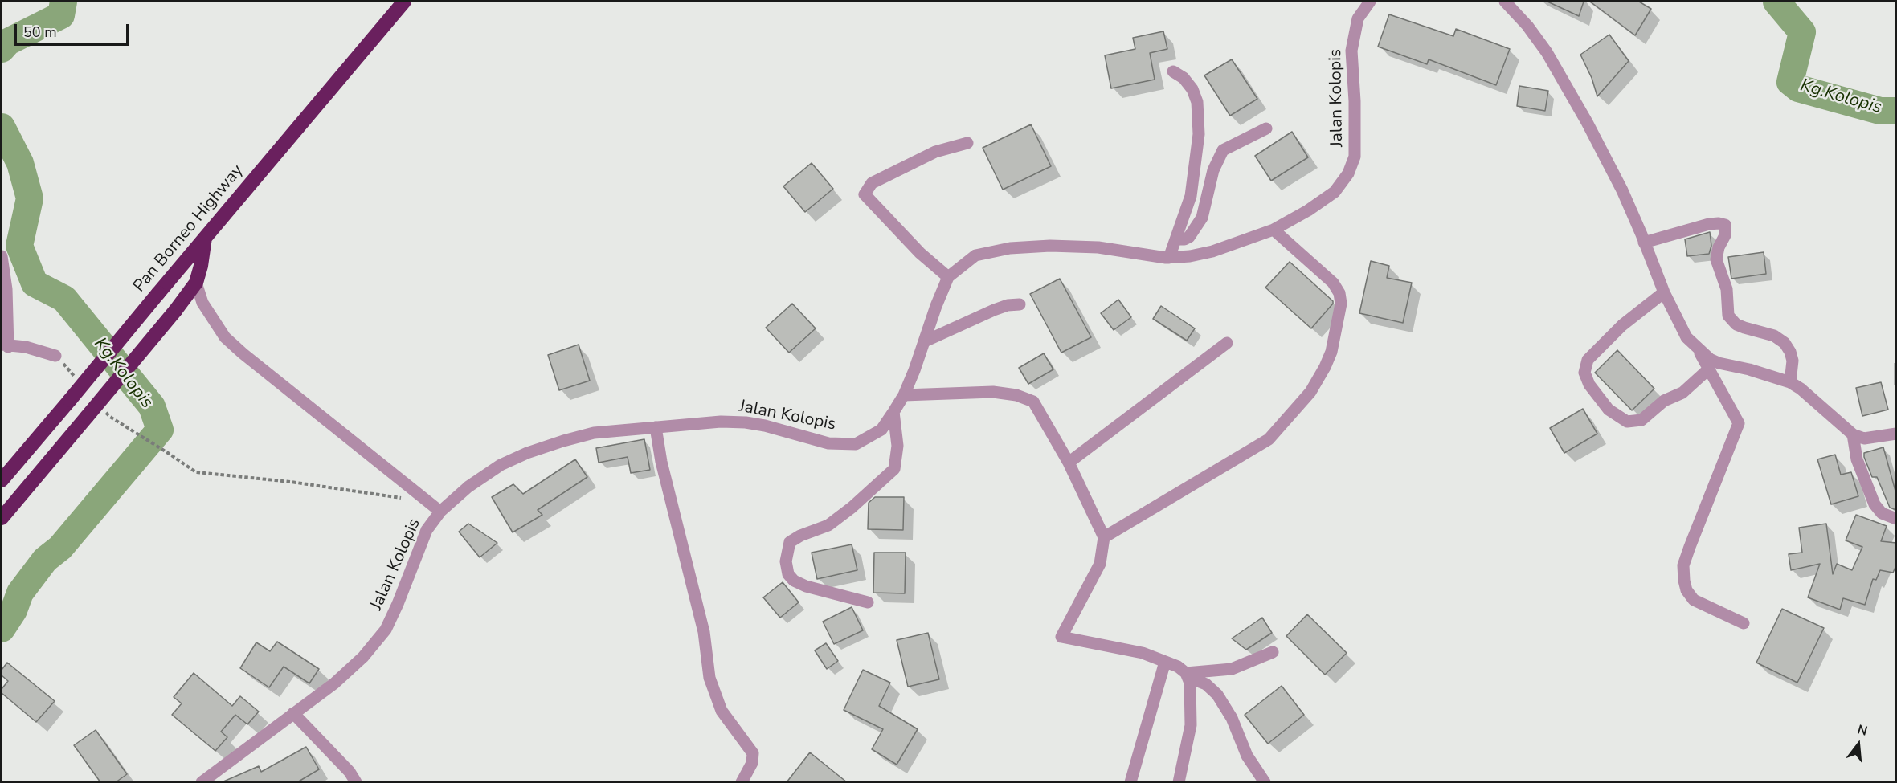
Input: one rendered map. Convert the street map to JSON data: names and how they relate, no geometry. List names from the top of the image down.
{
  "streets": {
    "highway": ["Pan Borneo Highway"],
    "street": ["Jalan Kolopis"]
  },
  "water": ["Kg.Kolopis"],
  "scale_bar": "50 m",
  "north": "top"
}
